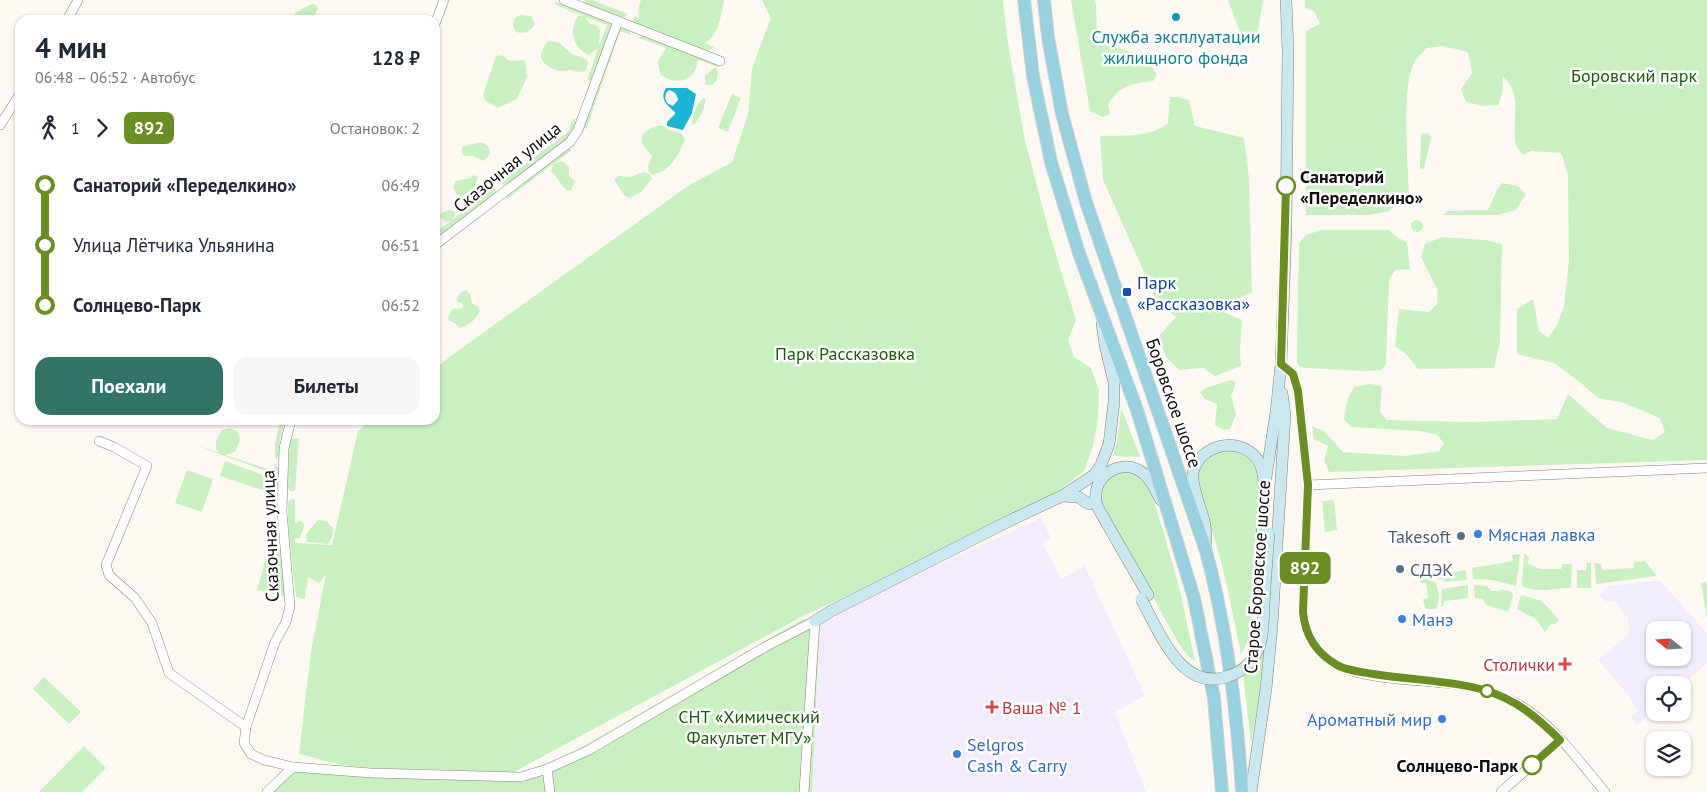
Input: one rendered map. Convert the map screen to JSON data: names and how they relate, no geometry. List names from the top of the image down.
{
  "streets": {
    "main road": ["Боровское шоссе"],
    "street": ["Сказочная улица", "Старое Боровское шоссе"]
  },
  "parks": ["Боровский парк", "Парк Рассказовка", "СНТ «Химический Факультет МГУ»"],
  "places": {
    "other": [
      "Служба эксплуатации жилищного фонда",
      "Санаторий «Переделкино»",
      "Мясная лавка",
      "Takesoft",
      "СДЭК",
      "Манэ",
      "Ароматный мир",
      "Selgros Cash & Carry",
      "Солнцево-Парк"
    ],
    "transit": ["Парк «Рассказовка»"],
    "health": ["Столички", "Ваша № 1"]
  },
  "lines": ["bus line 892"],
  "north": "left",
  "page": {
    "on_map": "892",
    "heading": ["4 мин", "06:48 – 06:52 · Автобус", "128 ₽"],
    "legs": ["1", "892", "Остановок: 2"],
    "list": [
      {
        "name": "Санаторий «Переделкино»",
        "value": "06:49"
      },
      {
        "name": "Улица Лётчика Ульянина",
        "value": "06:51"
      },
      {
        "name": "Солнцево-Парк",
        "value": "06:52"
      }
    ],
    "buttons": ["Поехали", "Билеты"]
  }
}
